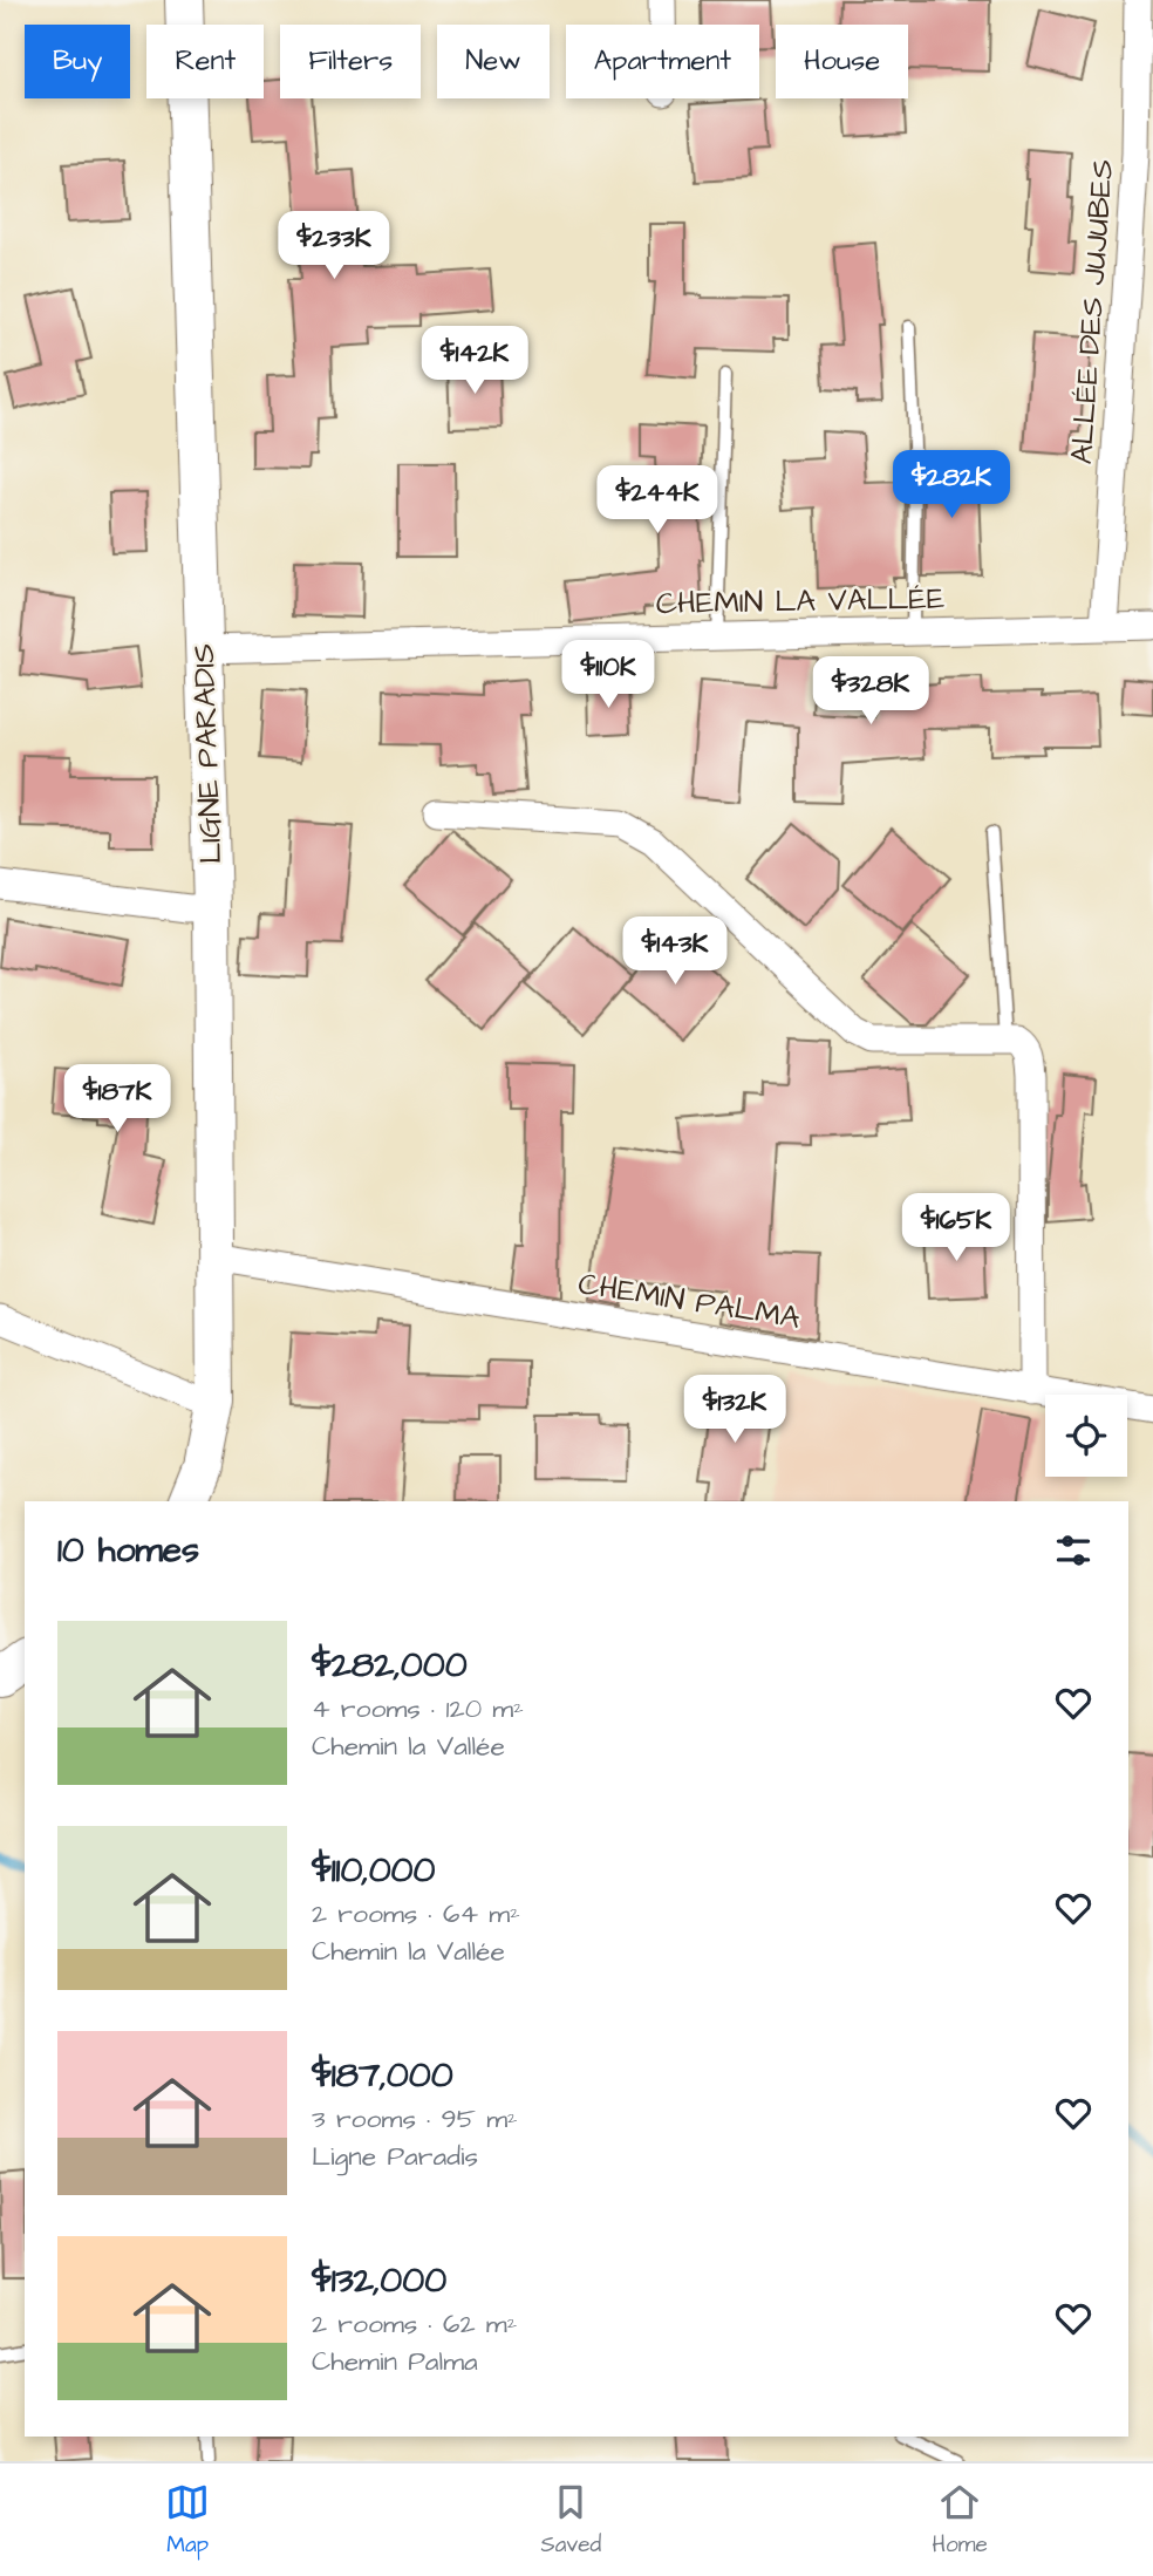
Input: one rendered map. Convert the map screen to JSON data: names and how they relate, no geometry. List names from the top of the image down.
{
  "streets": {
    "main road": ["LIGNE PARADIS"],
    "street": ["ALLÉE DES JUJUBES", "CHEMIN LA VALLÉE", "CHEMIN PALMA"]
  },
  "crossings": [
    ["ALLÉE DES JUJUBES", "CHEMIN LA VALLÉE"],
    ["CHEMIN LA VALLÉE", "LIGNE PARADIS"],
    ["LIGNE PARADIS", "CHEMIN PALMA"]
  ],
  "page": {
    "chip": [
      "Buy",
      "Rent",
      "Filters",
      "New",
      "Apartment",
      "House"
    ],
    "price": [
      "$233K",
      "$142K",
      "$282K",
      "$244K",
      "$110K",
      "$328K",
      "$143K",
      "$187K",
      "$165K",
      "$132K"
    ],
    "heading": "10 homes",
    "list": [
      {
        "name": "$282,000",
        "note": "4 rooms · 120 m² · Chemin la Vallée"
      },
      {
        "name": "$110,000",
        "note": "2 rooms · 64 m² · Chemin la Vallée"
      },
      {
        "name": "$187,000",
        "note": "3 rooms · 95 m² · Ligne Paradis"
      },
      {
        "name": "$132,000",
        "note": "2 rooms · 62 m² · Chemin Palma"
      }
    ],
    "tabs": ["Map", "Saved", "Home"]
  }
}
